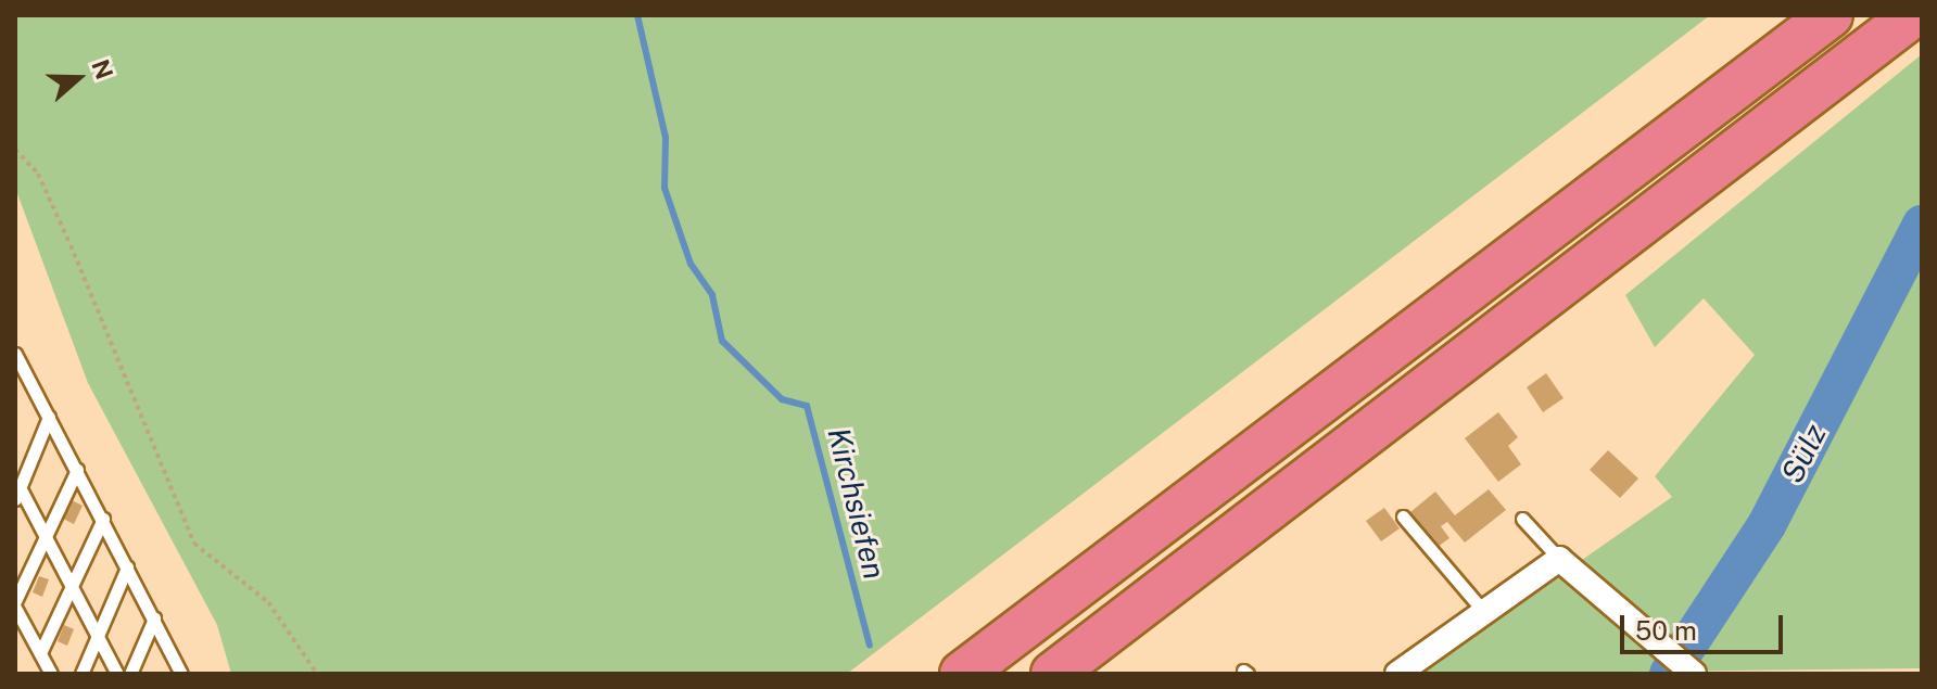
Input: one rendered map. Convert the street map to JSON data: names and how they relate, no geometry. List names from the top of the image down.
{
  "water": ["Sülz", "Kirchsiefen"],
  "scale_bar": "50 m",
  "north": "right"
}
